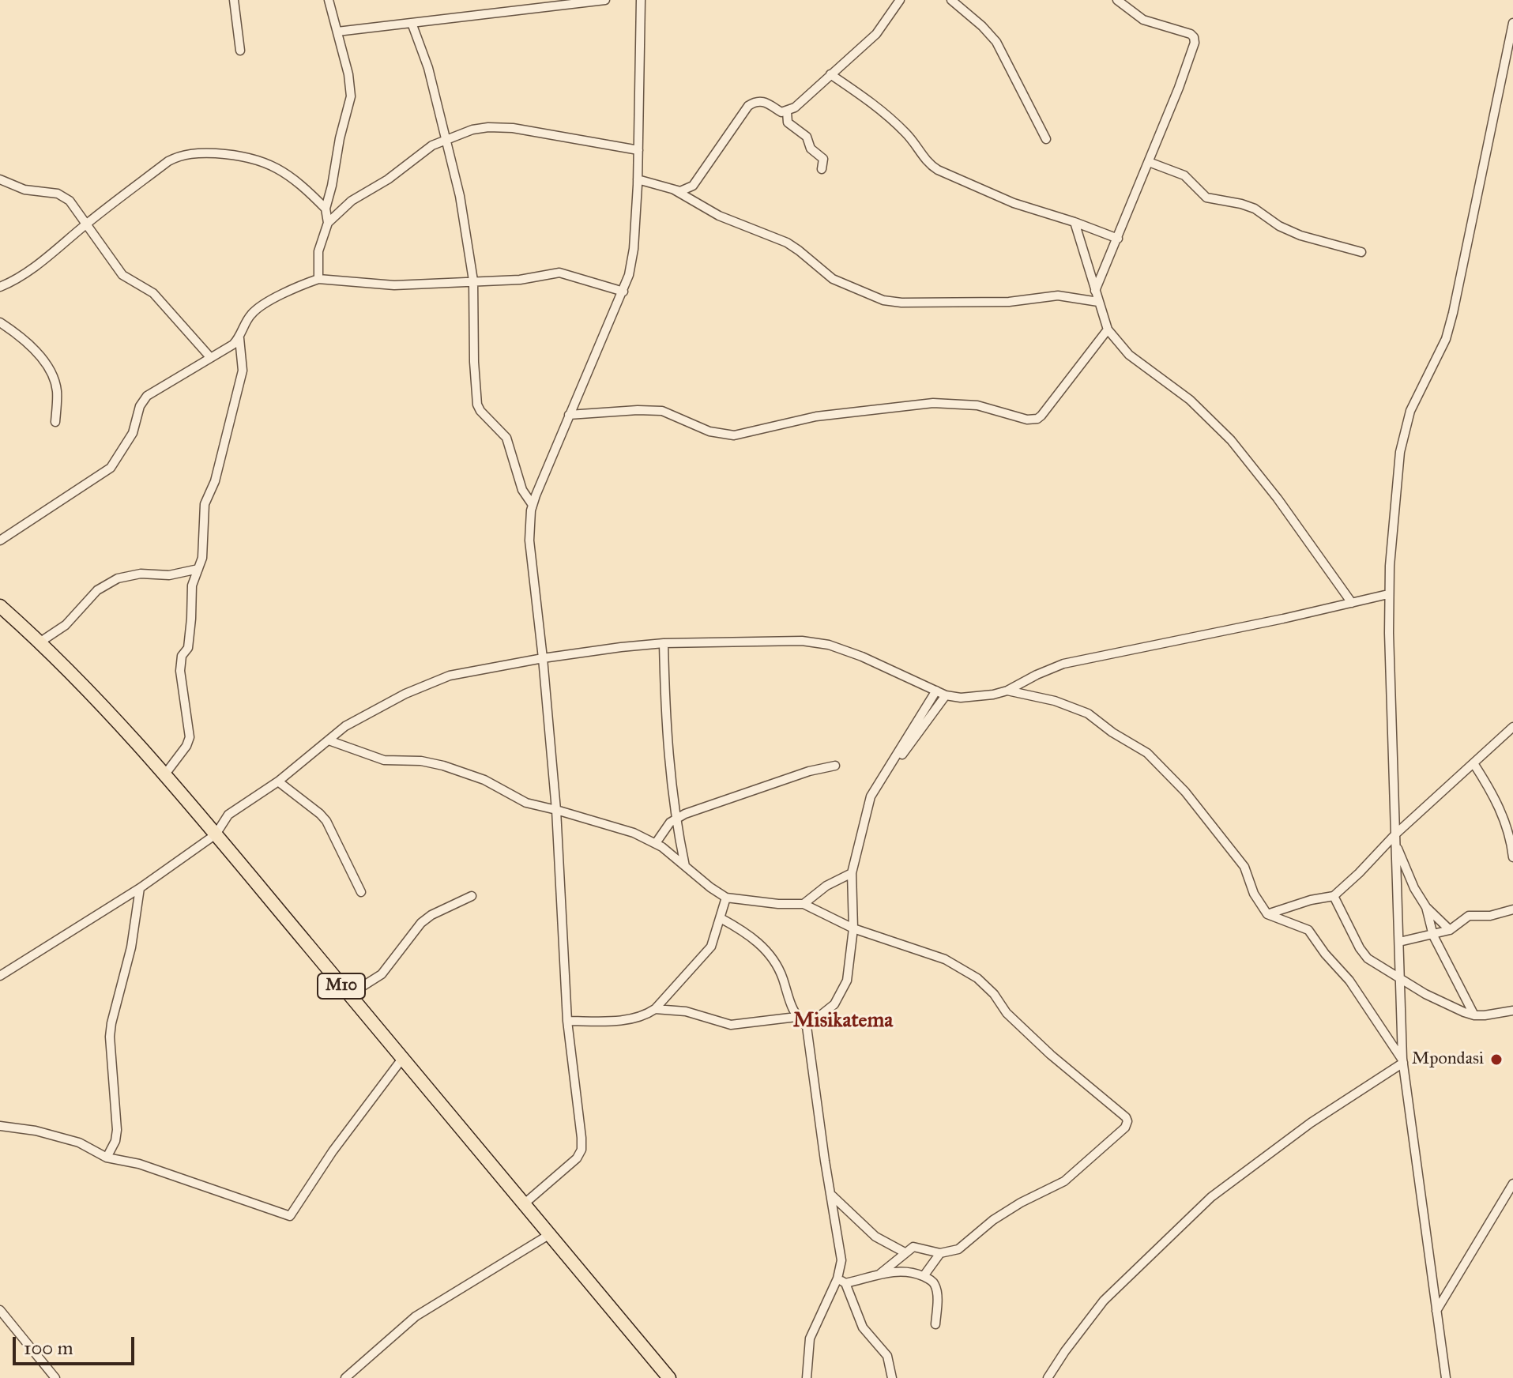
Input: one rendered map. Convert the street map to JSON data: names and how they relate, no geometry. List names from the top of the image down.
{
  "streets": {
    "highway": ["M10"]
  },
  "districts": ["Misikatema"],
  "places": ["Mpondasi"],
  "scale_bar": "100 m"
}
